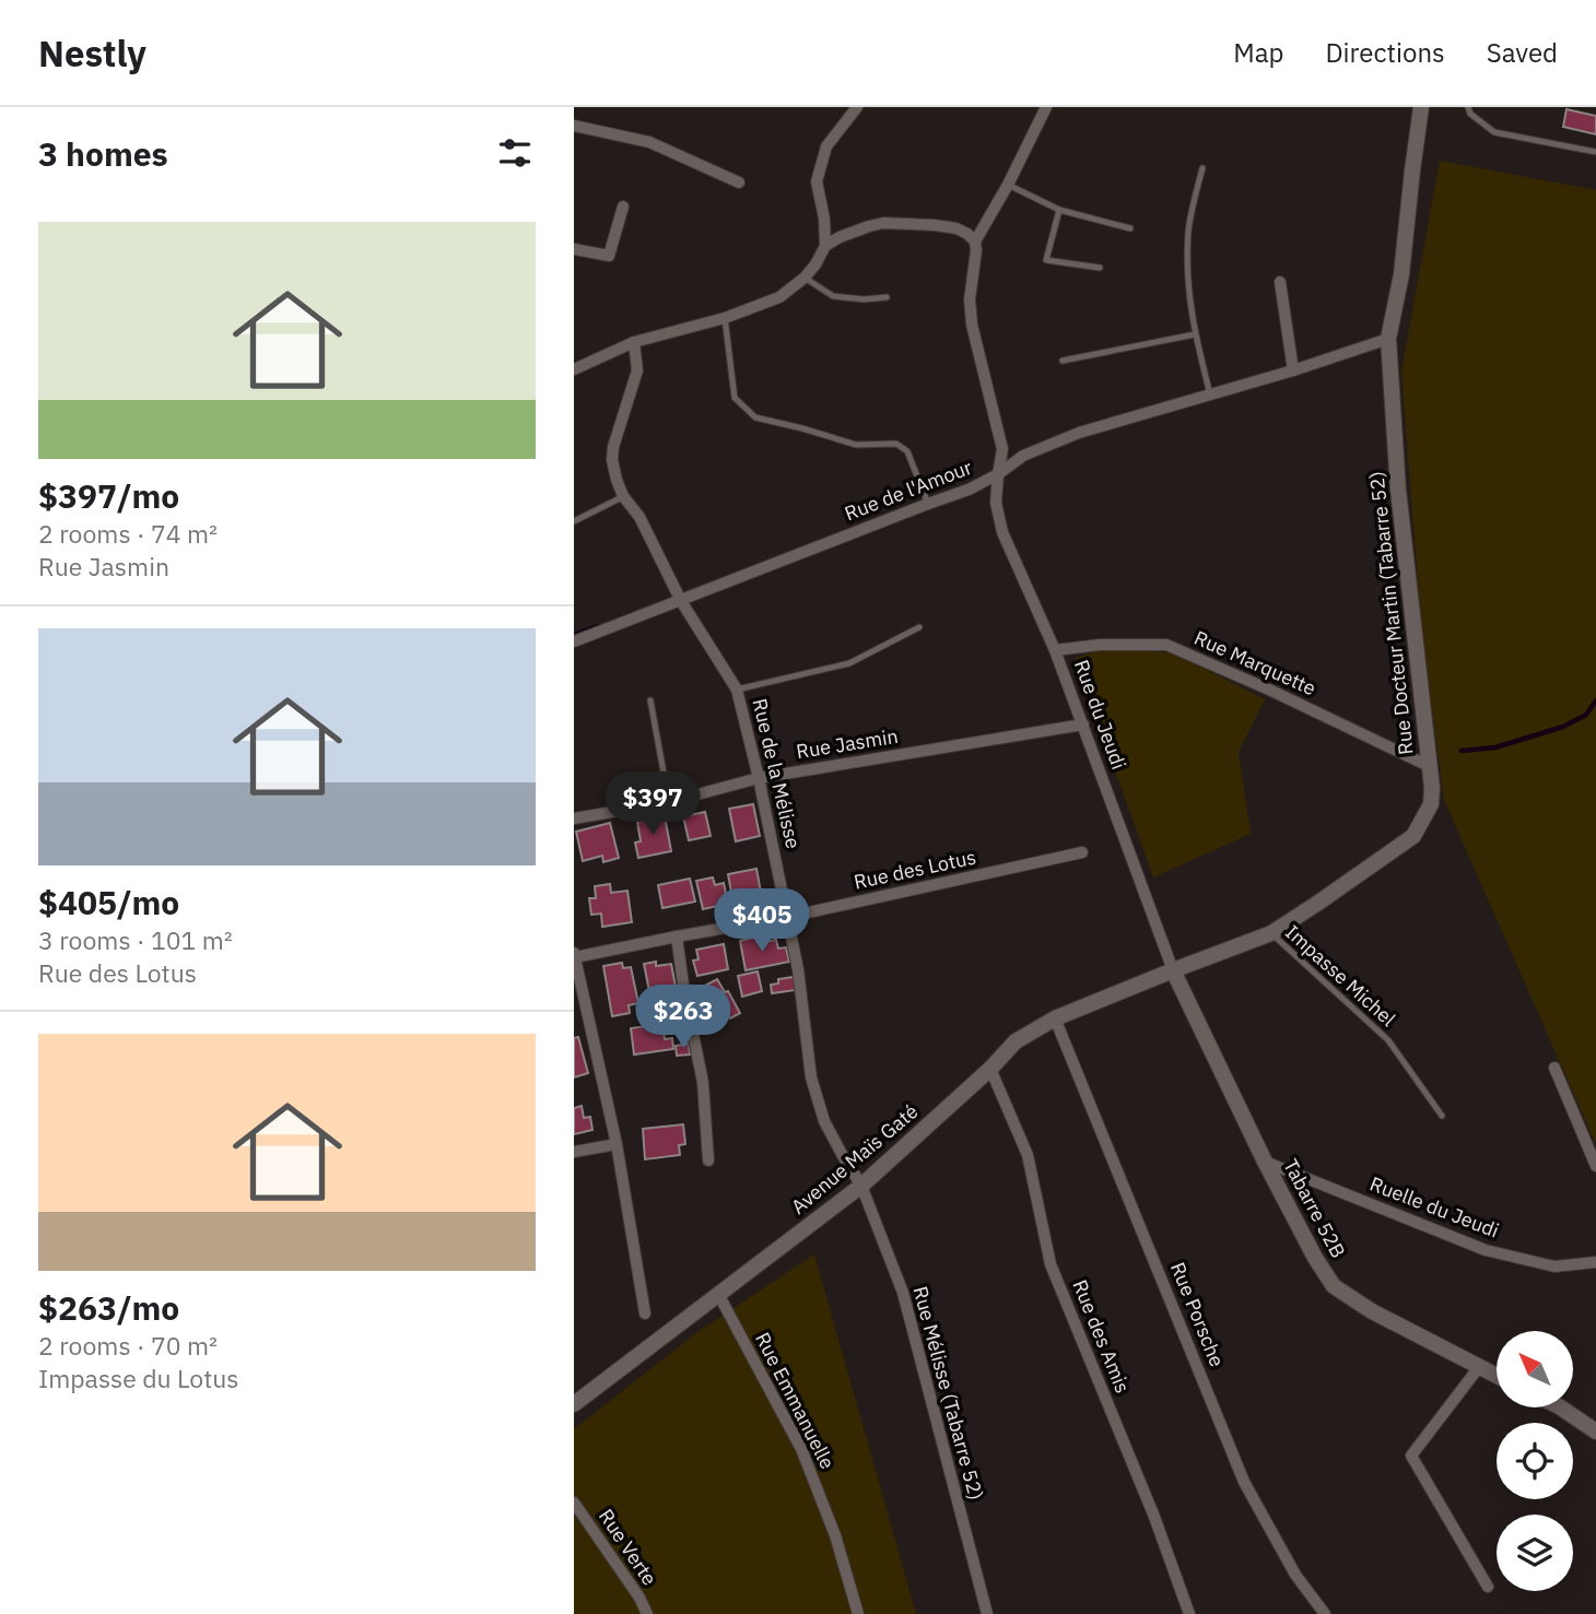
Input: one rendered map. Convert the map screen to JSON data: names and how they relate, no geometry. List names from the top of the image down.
{
  "streets": {
    "street": [
      "Rue de l'Amour",
      "Rue Docteur Martin (Tabarre 52)",
      "Rue Marquette",
      "Rue du Jeudi",
      "Rue Jasmin",
      "Rue de la Mélisse",
      "Rue des Lotus",
      "Avenue Maïs Gaté",
      "Ruelle du Jeudi",
      "Tabarre 52B",
      "Rue Porsche",
      "Rue des Amis",
      "Rue Mélisse (Tabarre 52)",
      "Rue Emmanuelle",
      "Rue Verte"
    ],
    "lane": ["Impasse Michel"]
  },
  "crossings": [
    ["Rue de l'Amour", "Rue Docteur Martin (Tabarre 52)"],
    ["Rue de l'Amour", "Rue du Jeudi"],
    ["Rue de l'Amour", "Rue de la Mélisse"],
    ["Rue Docteur Martin (Tabarre 52)", "Rue Marquette"],
    ["Rue Docteur Martin (Tabarre 52)", "Rue du Jeudi"],
    ["Rue Docteur Martin (Tabarre 52)", "Impasse Michel"],
    ["Rue Docteur Martin (Tabarre 52)", "Avenue Maïs Gaté"],
    ["Rue Docteur Martin (Tabarre 52)", "Tabarre 52B"],
    ["Rue Marquette", "Rue du Jeudi"],
    ["Rue du Jeudi", "Rue Jasmin"],
    ["Rue du Jeudi", "Avenue Maïs Gaté"],
    ["Rue du Jeudi", "Tabarre 52B"],
    ["Rue Jasmin", "Rue de la Mélisse"],
    ["Rue de la Mélisse", "Rue des Lotus"],
    ["Rue de la Mélisse", "Avenue Maïs Gaté"],
    ["Rue de la Mélisse", "Rue Mélisse (Tabarre 52)"],
    ["Avenue Maïs Gaté", "Tabarre 52B"],
    ["Avenue Maïs Gaté", "Rue Porsche"],
    ["Avenue Maïs Gaté", "Rue des Amis"],
    ["Avenue Maïs Gaté", "Rue Mélisse (Tabarre 52)"],
    ["Avenue Maïs Gaté", "Rue Emmanuelle"],
    ["Ruelle du Jeudi", "Tabarre 52B"]
  ],
  "north": "top left",
  "page": {
    "header": "Nestly",
    "nav": ["Map", "Directions", "Saved"],
    "heading": "3 homes",
    "list": [
      {
        "name": "$397/mo",
        "note": "2 rooms · 74 m² · Rue Jasmin"
      },
      {
        "name": "$405/mo",
        "note": "3 rooms · 101 m² · Rue des Lotus"
      },
      {
        "name": "$263/mo",
        "note": "2 rooms · 70 m² · Impasse du Lotus"
      }
    ],
    "price": ["$397", "$405", "$263"]
  }
}
